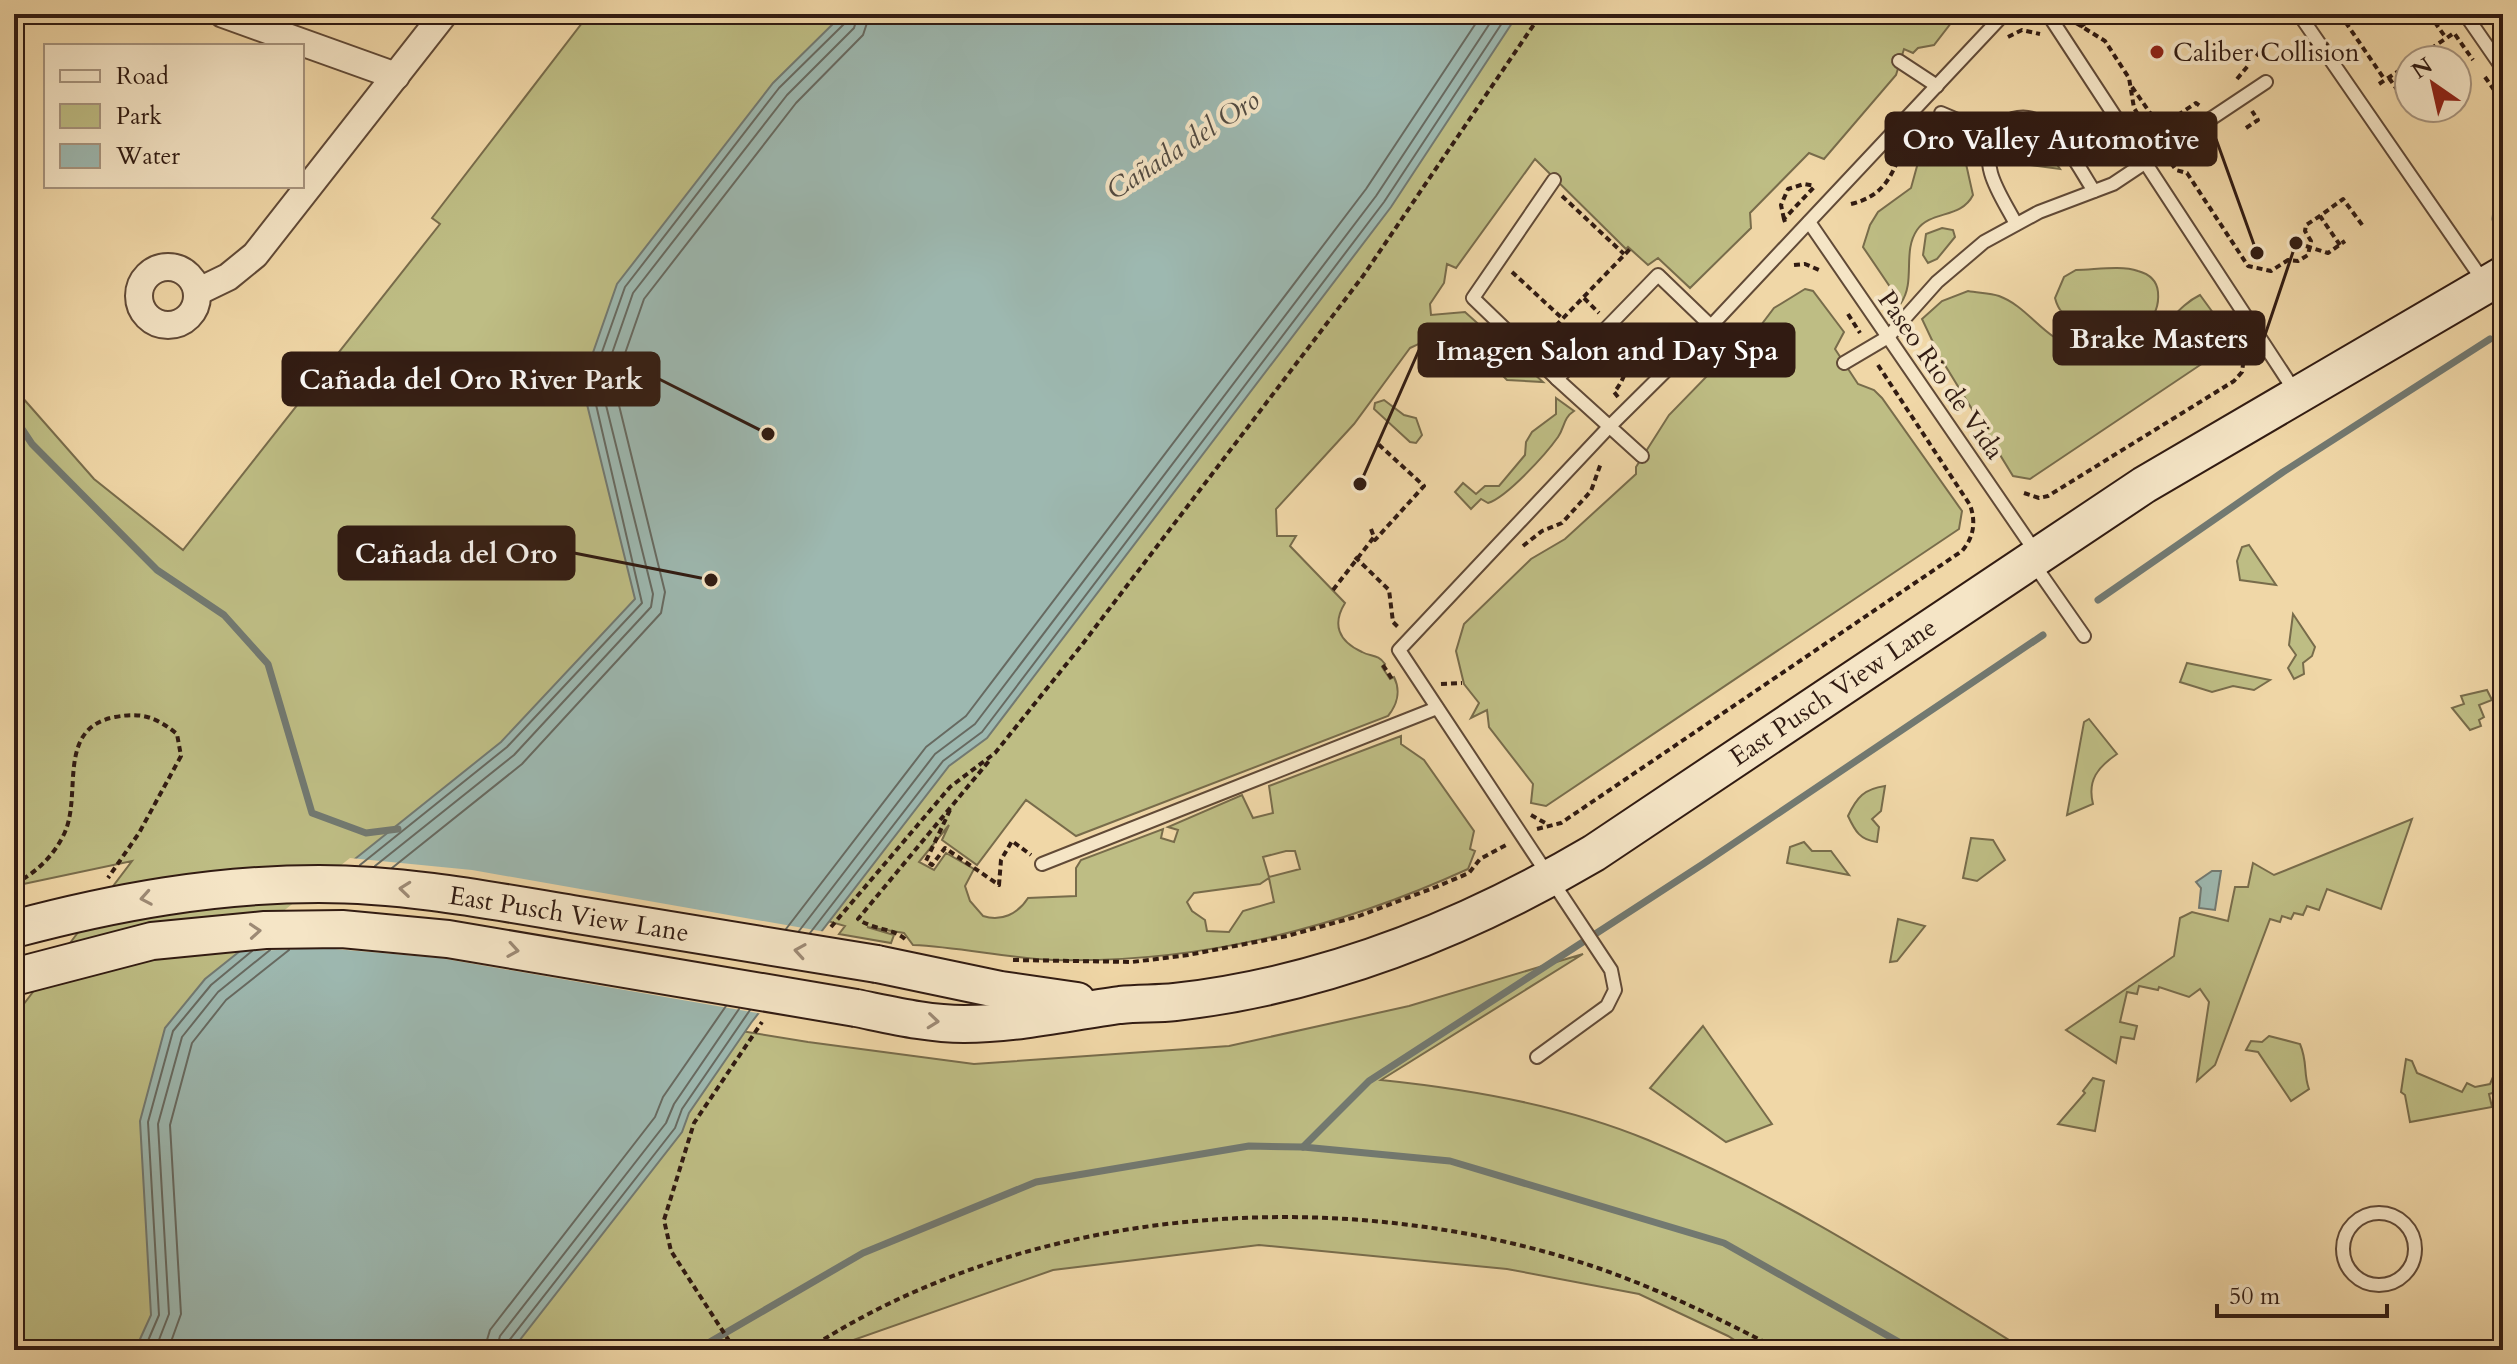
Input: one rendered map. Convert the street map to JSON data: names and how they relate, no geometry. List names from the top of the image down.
{
  "streets": {
    "main road": ["East Pusch View Lane"],
    "lane": ["Paseo Rio de Vida"]
  },
  "crossings": [
    ["Paseo Rio de Vida", "East Pusch View Lane"]
  ],
  "water": ["Cañada del Oro"],
  "places": [
    "Caliber Collision",
    "Brake Masters",
    "Oro Valley Automotive",
    "Cañada del Oro River Park",
    "Imagen Salon and Day Spa",
    "Cañada del Oro"
  ],
  "legend": ["Road", "Park", "Water"],
  "scale_bar": "50 m",
  "north": "top left"
}
